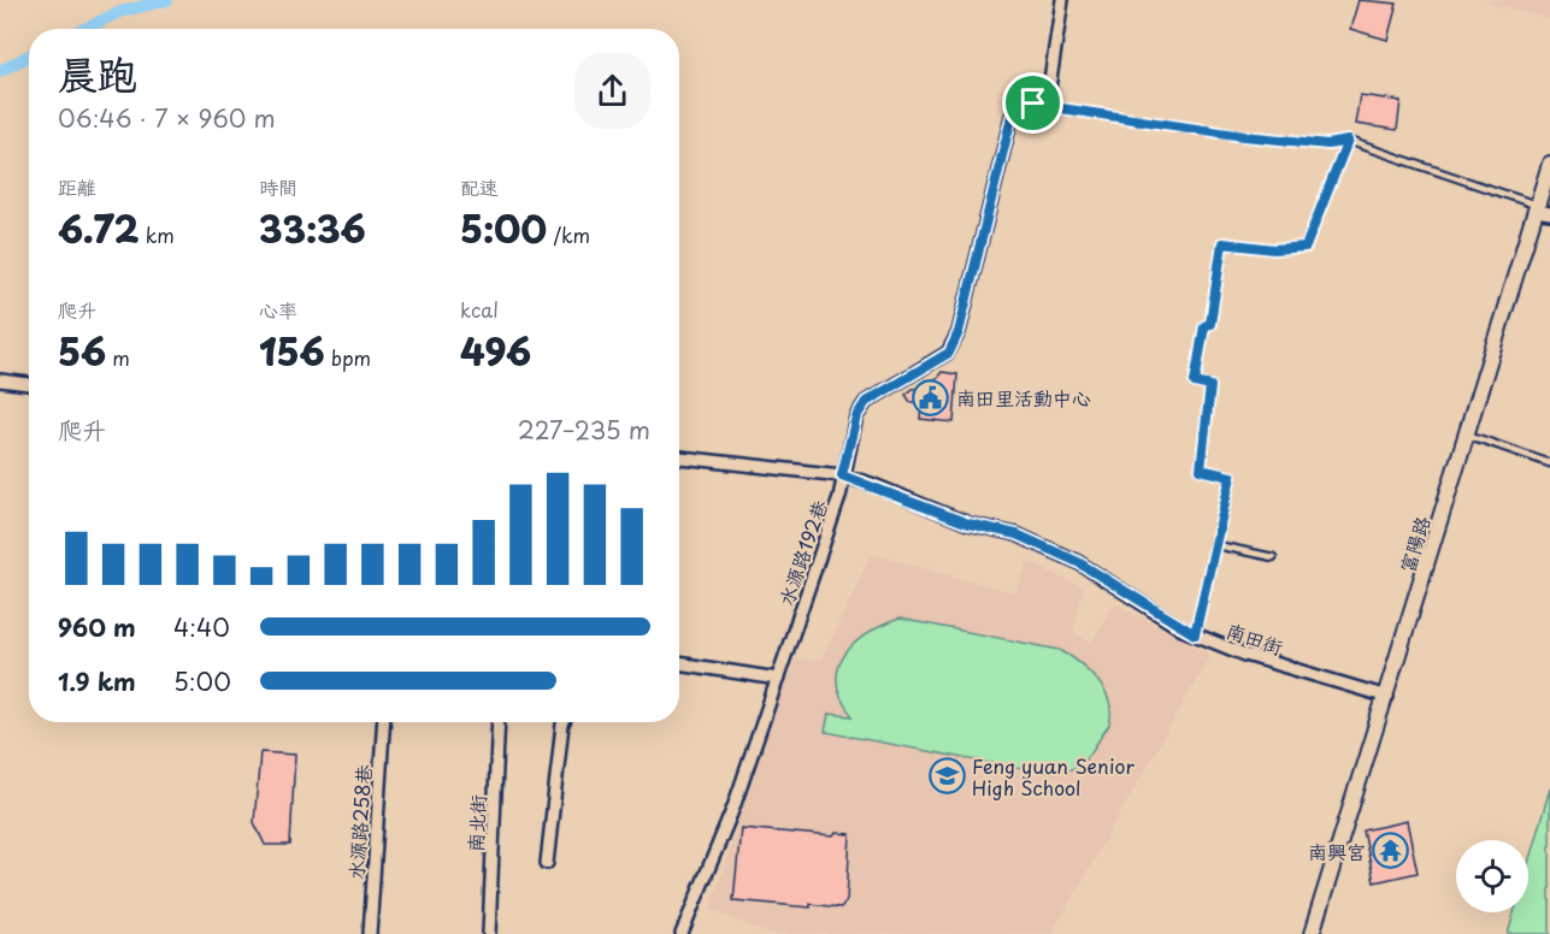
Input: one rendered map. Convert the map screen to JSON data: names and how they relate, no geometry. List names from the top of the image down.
{
  "streets": {
    "street": [
      "富陽路",
      "水源路192巷",
      "南田街",
      "水源路258巷",
      "南北街"
    ]
  },
  "crossings": [
    ["富陽路", "南田街"],
    ["水源路192巷", "南田街"]
  ],
  "places": {
    "public building": ["南田里活動中心"],
    "school or university": ["Feng yuan Senior High School"],
    "temple": ["南興宮"]
  },
  "page": {
    "heading": ["晨跑", "06:46 · 7 × 960 m"],
    "stats": [
      ["距離", "6.72 km"],
      ["時間", "33:36"],
      ["配速", "5:00 /km"],
      ["爬升", "56 m"],
      ["心率", "156 bpm"],
      ["kcal", "496"]
    ],
    "chart": ["爬升", "227–235 m"],
    "list": [
      {
        "name": "960 m",
        "note": "4:40"
      },
      {
        "name": "1.9 km",
        "note": "5:00"
      }
    ]
  }
}
